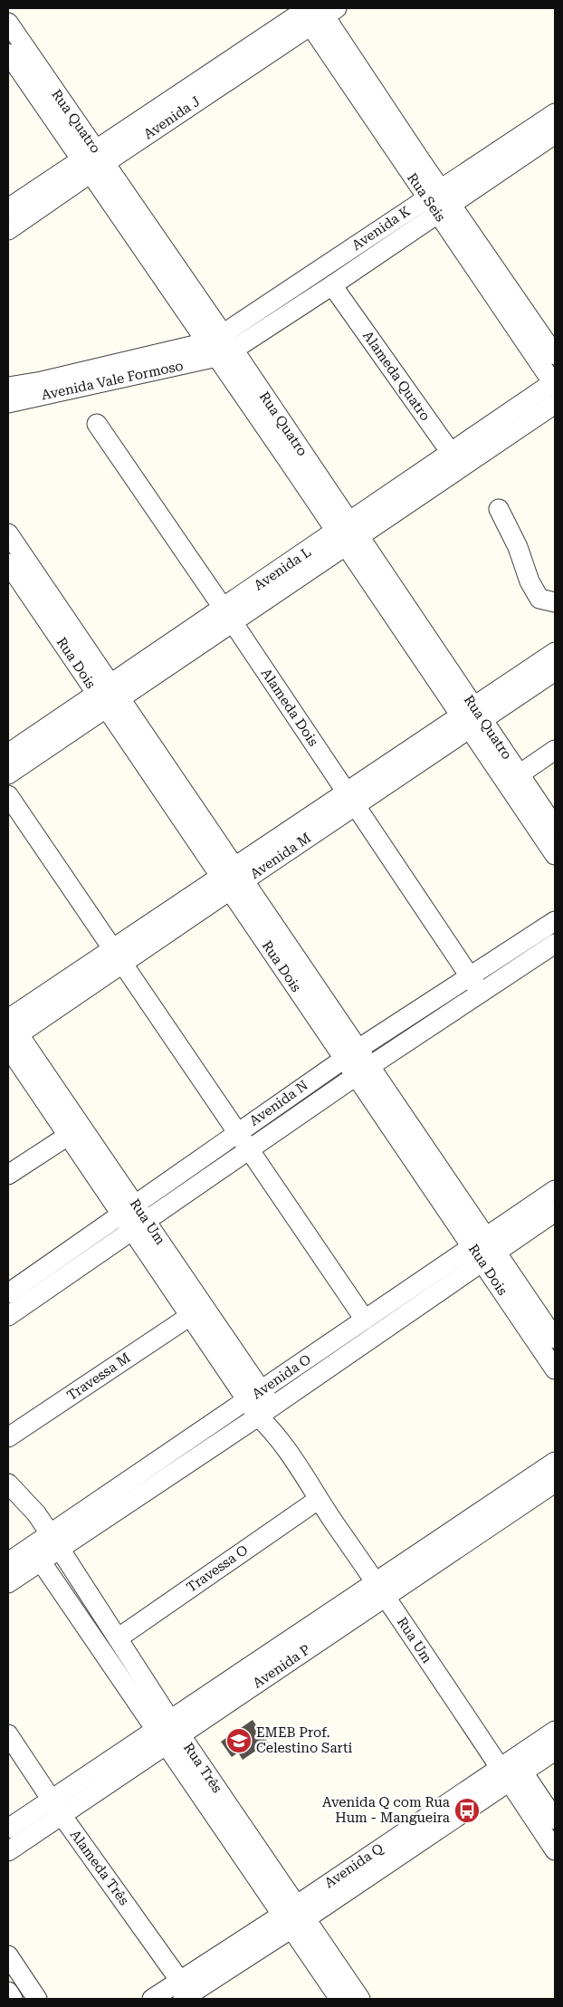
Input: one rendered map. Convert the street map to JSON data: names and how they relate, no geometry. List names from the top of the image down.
{
  "streets": {
    "street": [
      "Avenida J",
      "Rua Quatro",
      "Rua Seis",
      "Avenida K",
      "Alameda Quatro",
      "Avenida Vale Formoso",
      "Avenida L",
      "Rua Dois",
      "Alameda Dois",
      "Avenida M",
      "Avenida N",
      "Rua Um",
      "Travessa M",
      "Avenida O",
      "Travessa O",
      "Avenida P",
      "Rua Três",
      "Avenida Q",
      "Alameda Três"
    ]
  },
  "crossings": [
    ["Avenida J", "Rua Quatro"],
    ["Avenida J", "Rua Seis"],
    ["Rua Quatro", "Avenida K"],
    ["Rua Quatro", "Avenida Vale Formoso"],
    ["Rua Quatro", "Avenida L"],
    ["Rua Quatro", "Avenida M"],
    ["Rua Seis", "Avenida K"],
    ["Rua Seis", "Avenida L"],
    ["Avenida K", "Alameda Quatro"],
    ["Avenida K", "Avenida Vale Formoso"],
    ["Alameda Quatro", "Avenida L"],
    ["Avenida L", "Rua Dois"],
    ["Avenida L", "Alameda Dois"],
    ["Rua Dois", "Avenida M"],
    ["Rua Dois", "Avenida N"],
    ["Rua Dois", "Avenida O"],
    ["Alameda Dois", "Avenida M"],
    ["Alameda Dois", "Avenida N"],
    ["Avenida M", "Rua Um"],
    ["Avenida N", "Rua Um"],
    ["Rua Um", "Travessa M"],
    ["Rua Um", "Avenida O"],
    ["Rua Um", "Travessa O"],
    ["Rua Um", "Avenida P"],
    ["Rua Um", "Avenida Q"],
    ["Avenida O", "Rua Três"],
    ["Travessa O", "Rua Três"],
    ["Avenida P", "Rua Três"],
    ["Avenida P", "Alameda Três"],
    ["Rua Três", "Avenida Q"],
    ["Avenida Q", "Alameda Três"]
  ],
  "places": {
    "school or university": ["EMEB Prof. Celestino Sarti"],
    "bus stop": ["Avenida Q com Rua Hum - Mangueira"]
  }
}
